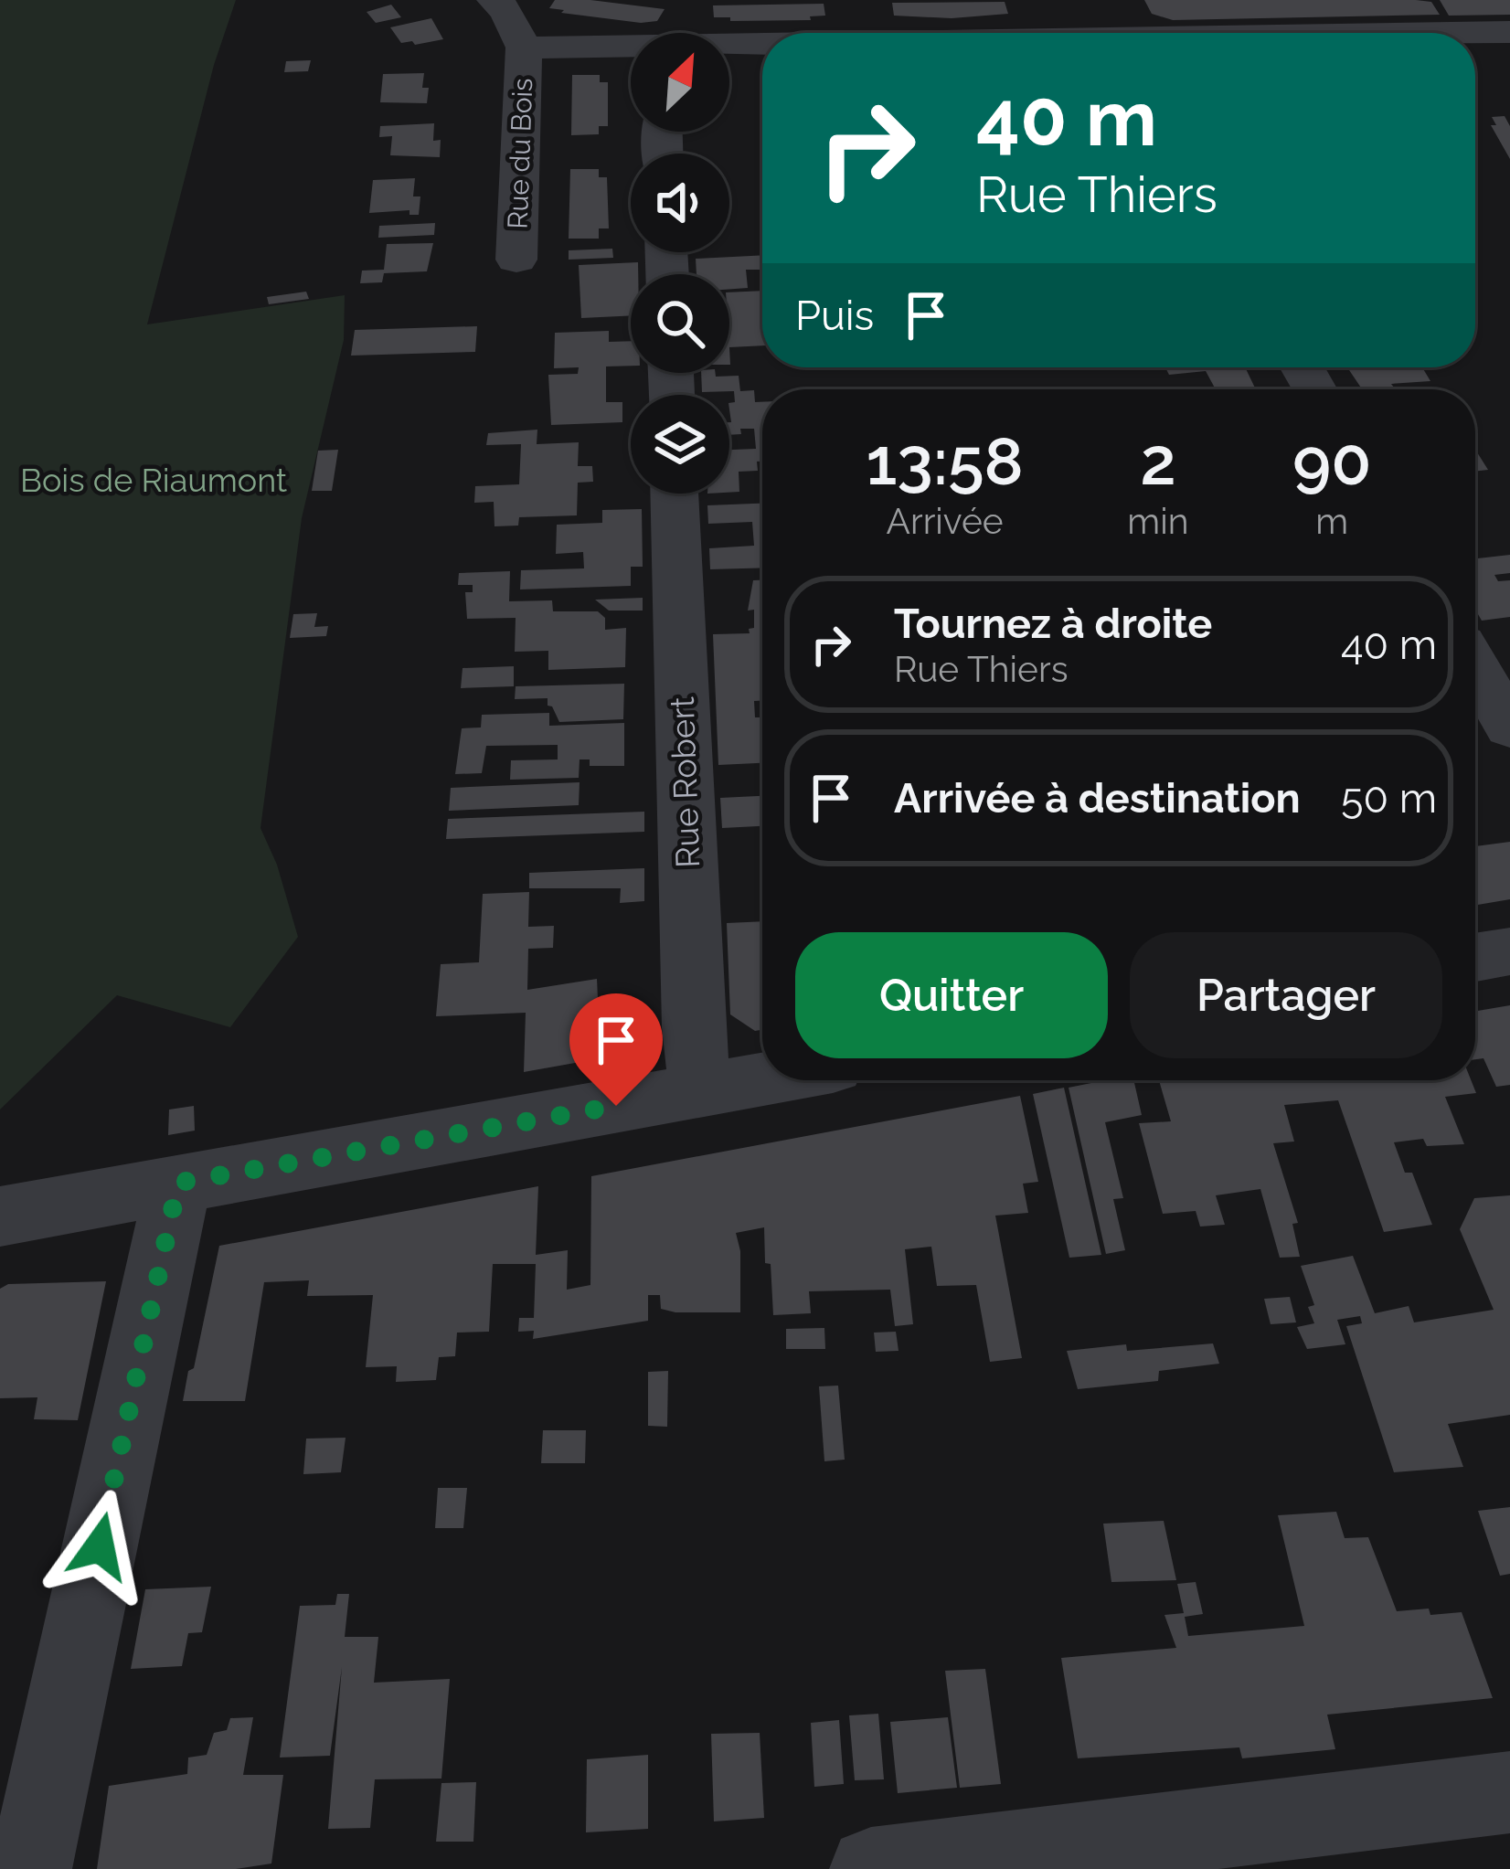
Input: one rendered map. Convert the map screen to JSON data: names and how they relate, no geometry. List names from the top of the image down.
{
  "streets": {
    "street": ["Rue du Bois", "Rue Robert"]
  },
  "parks": ["Bois de Riaumont"],
  "north": "top right",
  "page": {
    "turn": ["40 m", "Rue Thiers"],
    "then": "Puis",
    "eta": [
      "13:58",
      "Arrivée",
      "2",
      "min",
      "90",
      "m"
    ],
    "list": [
      {
        "name": "Tournez à droite",
        "note": "Rue Thiers",
        "value": "40 m"
      },
      {
        "name": "Arrivée à destination",
        "value": "50 m"
      }
    ],
    "buttons": ["Quitter", "Partager"]
  }
}
